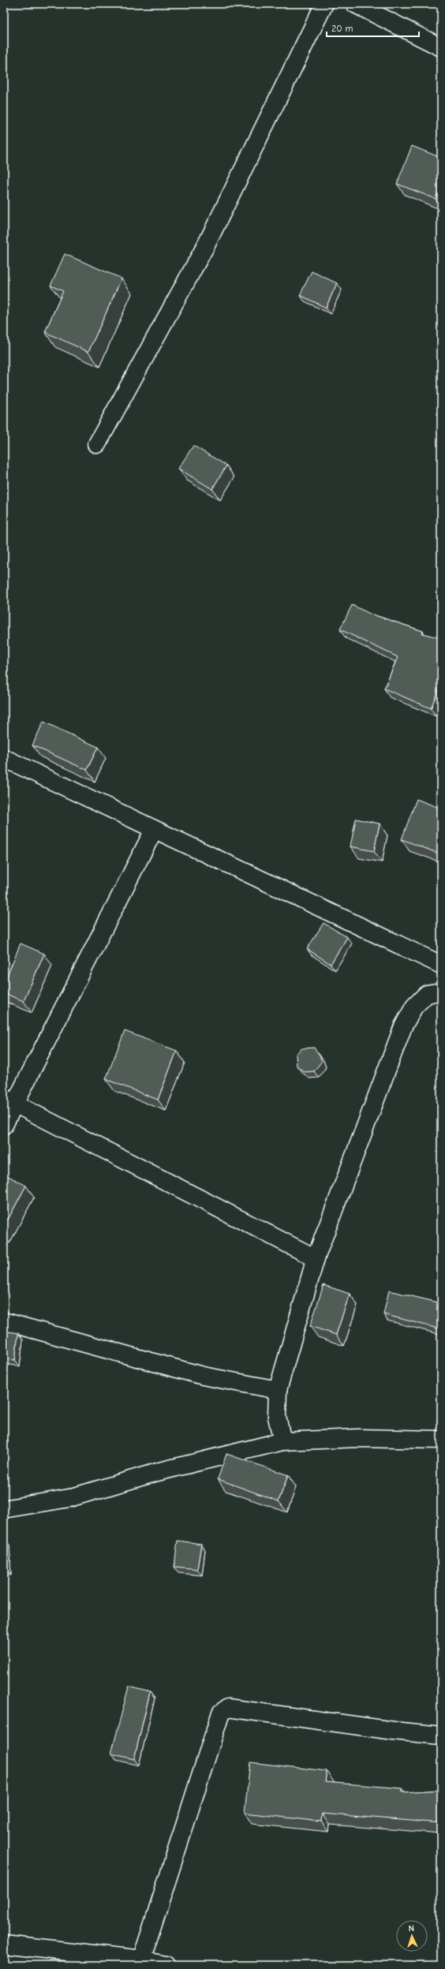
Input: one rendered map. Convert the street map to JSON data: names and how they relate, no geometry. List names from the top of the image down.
{
  "scale_bar": "20 m",
  "north": "top"
}
